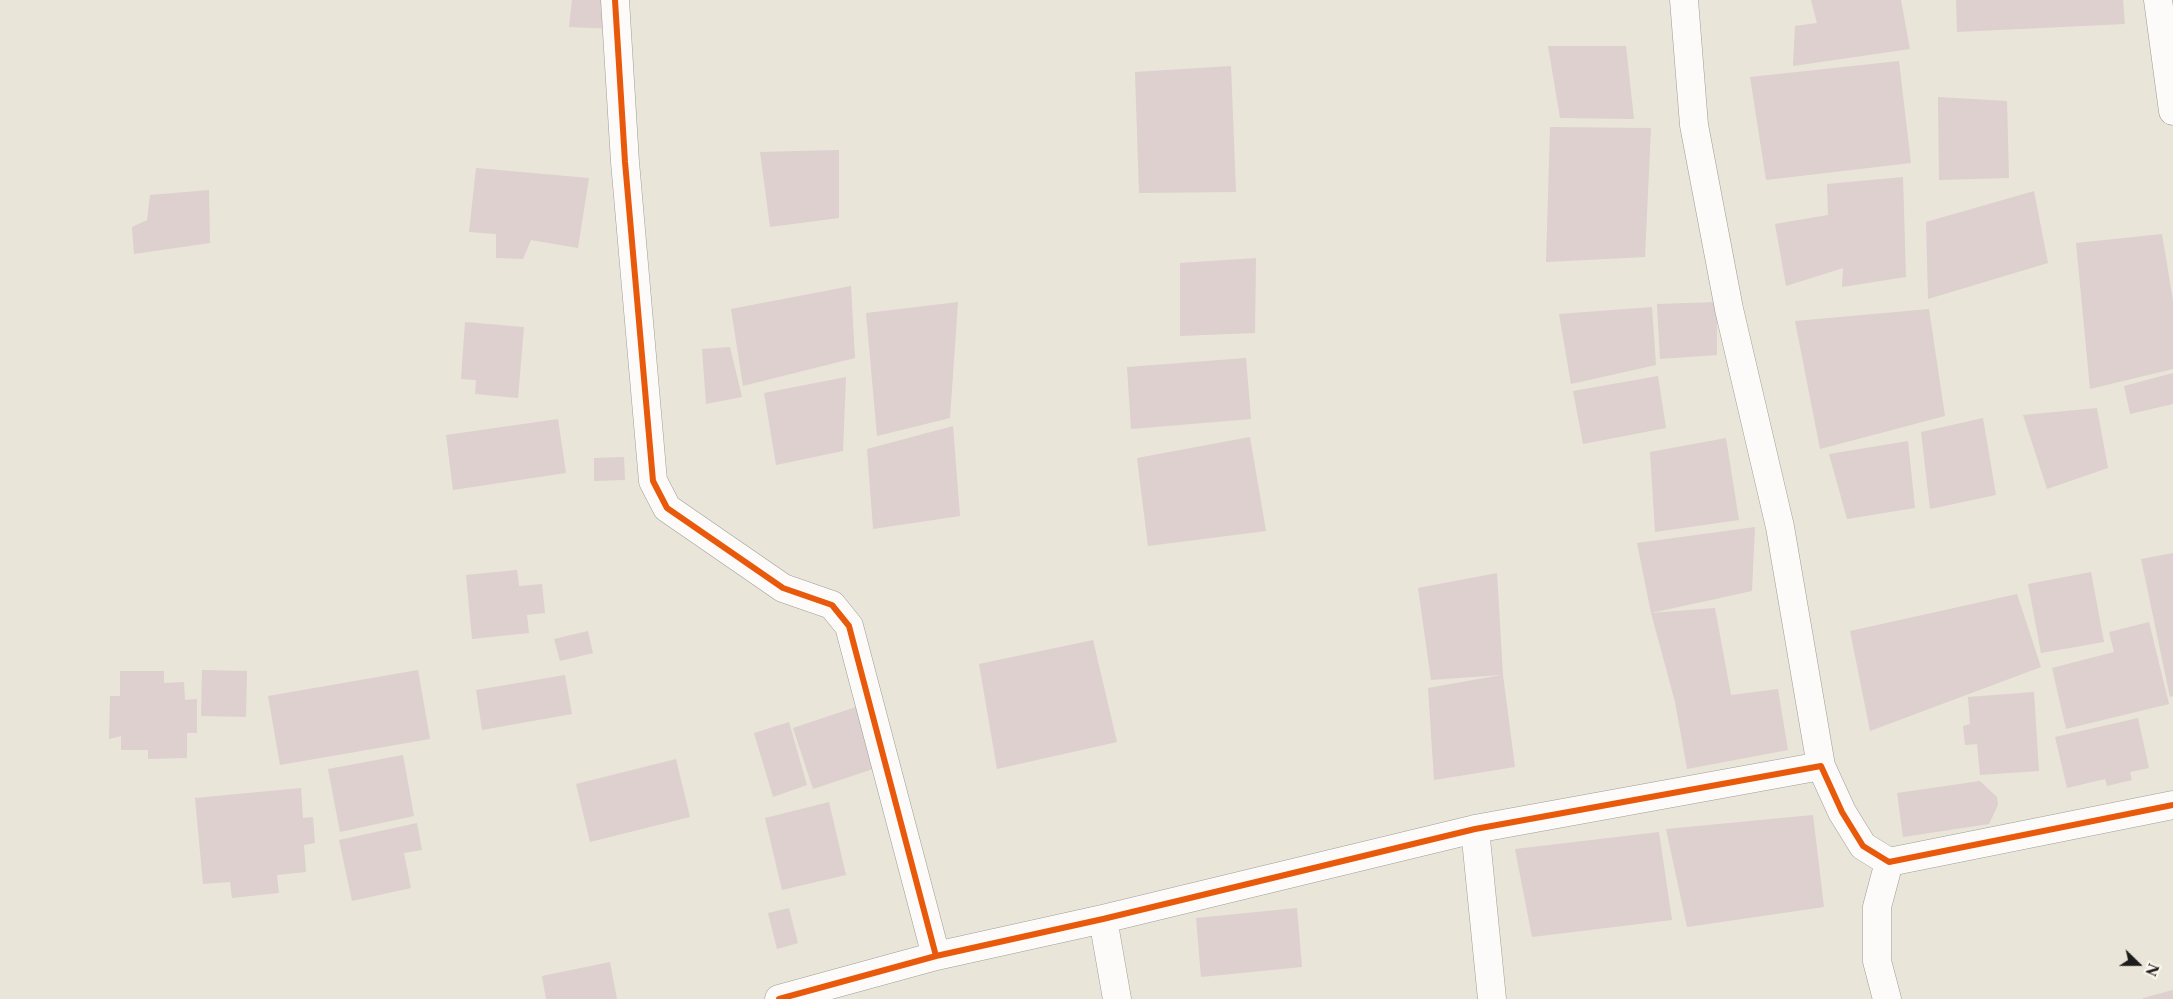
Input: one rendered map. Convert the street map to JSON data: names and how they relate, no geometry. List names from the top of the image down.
{
  "north": "right"
}
